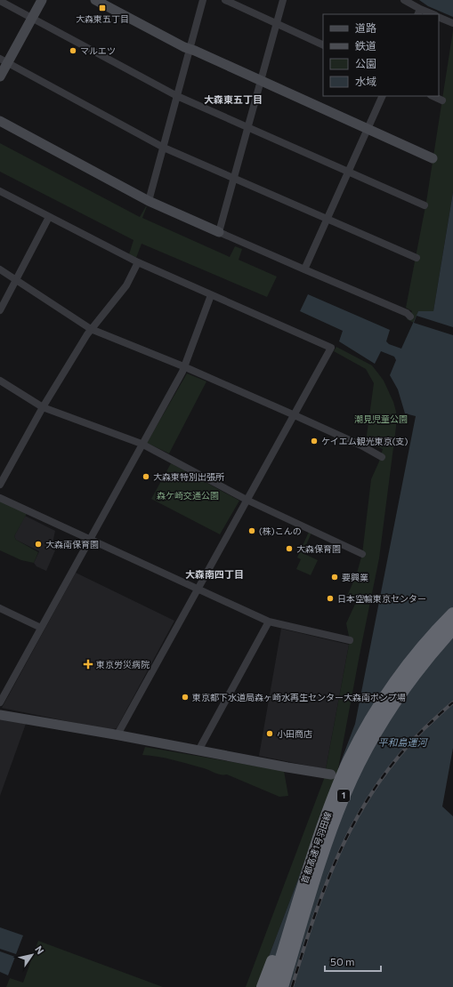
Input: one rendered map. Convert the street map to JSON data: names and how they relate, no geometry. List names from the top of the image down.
{
  "streets": {
    "highway": ["1", "首都高速1号羽田線"]
  },
  "districts": ["大森東五丁目", "大森南四丁目"],
  "water": ["平和島運河"],
  "parks": ["潮見児童公園", "森ケ崎交通公園"],
  "places": {
    "transit": ["大森東五丁目"],
    "other": [
      "マルエツ",
      "ケイエム観光東京(支)",
      "大森東特別出張所",
      "(株)こんの",
      "大森南保育園",
      "大森保育園",
      "要興業",
      "日本空輸東京センター",
      "東京都下水道局森ヶ崎水再生センター大森南ポンプ場",
      "小田商店"
    ],
    "health": ["東京労災病院"]
  },
  "legend": [
    "道路",
    "鉄道",
    "公園",
    "水域"
  ],
  "scale_bar": "50 m",
  "north": "top right"
}
